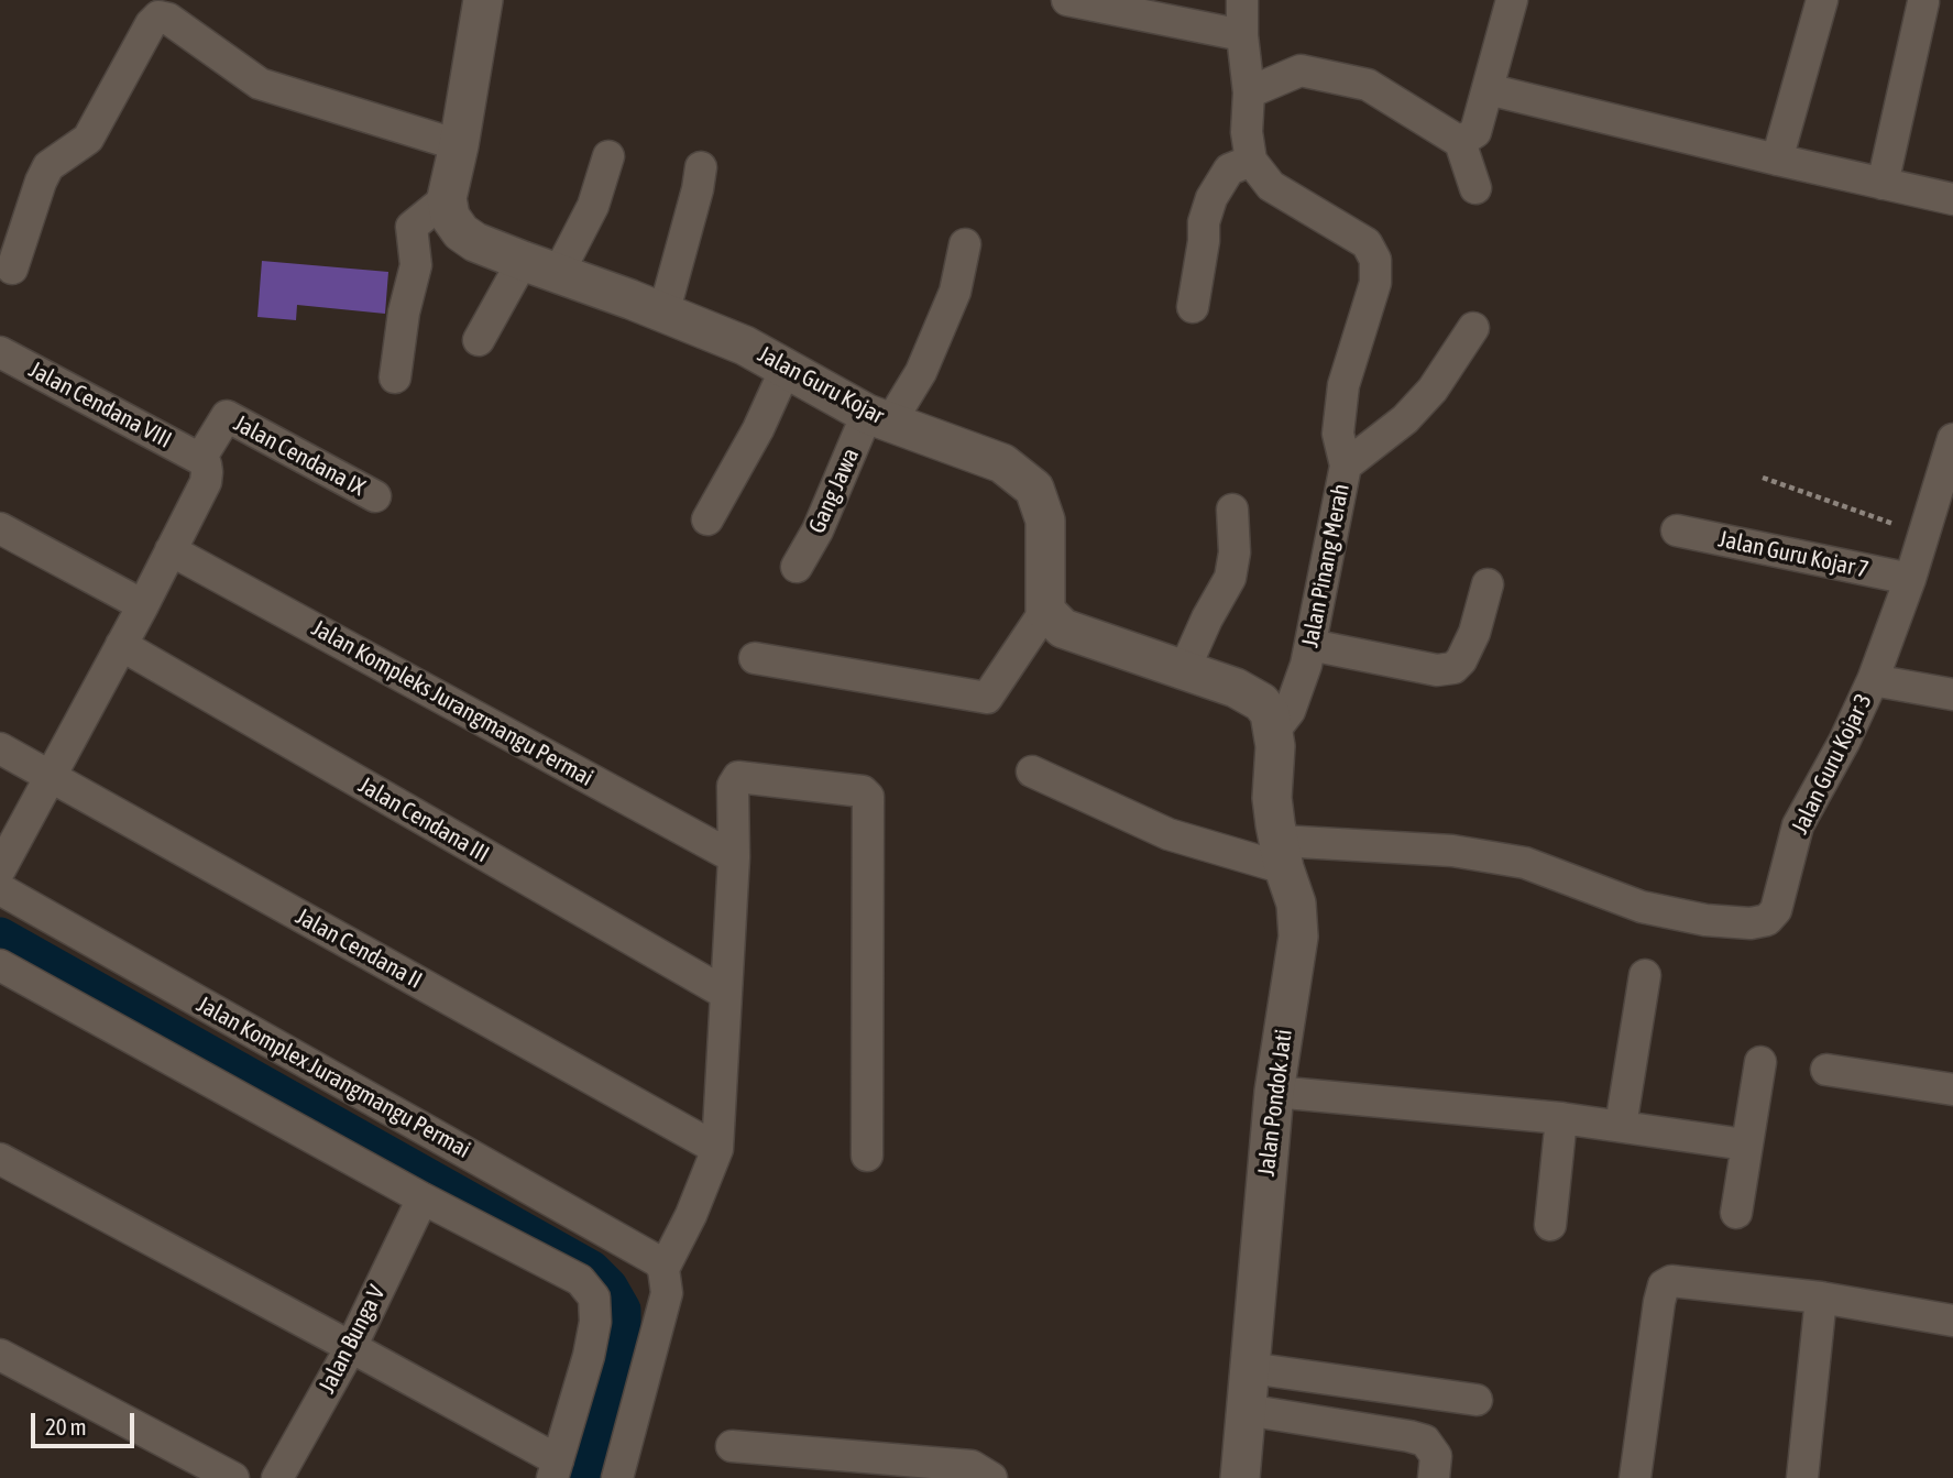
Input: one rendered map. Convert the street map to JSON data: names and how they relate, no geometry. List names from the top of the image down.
{
  "streets": {
    "street": [
      "Jalan Guru Kojar",
      "Jalan Cendana VIII",
      "Jalan Cendana IX",
      "Gang Jawa",
      "Jalan Guru Kojar 7",
      "Jalan Pinang Merah",
      "Jalan Kompleks Jurangmangu Permai",
      "Jalan Guru Kojar 3",
      "Jalan Cendana III",
      "Jalan Cendana II",
      "Jalan Komplex Jurangmangu Permai",
      "Jalan Pondok Jati",
      "Jalan Bunga V"
    ]
  },
  "crossings": [
    ["Jalan Guru Kojar", "Gang Jawa"],
    ["Jalan Cendana VIII", "Jalan Cendana IX"],
    ["Jalan Guru Kojar 7", "Jalan Guru Kojar 3"],
    ["Jalan Pinang Merah", "Jalan Pondok Jati"],
    ["Jalan Guru Kojar 3", "Jalan Pondok Jati"]
  ],
  "scale_bar": "20 m"
}
